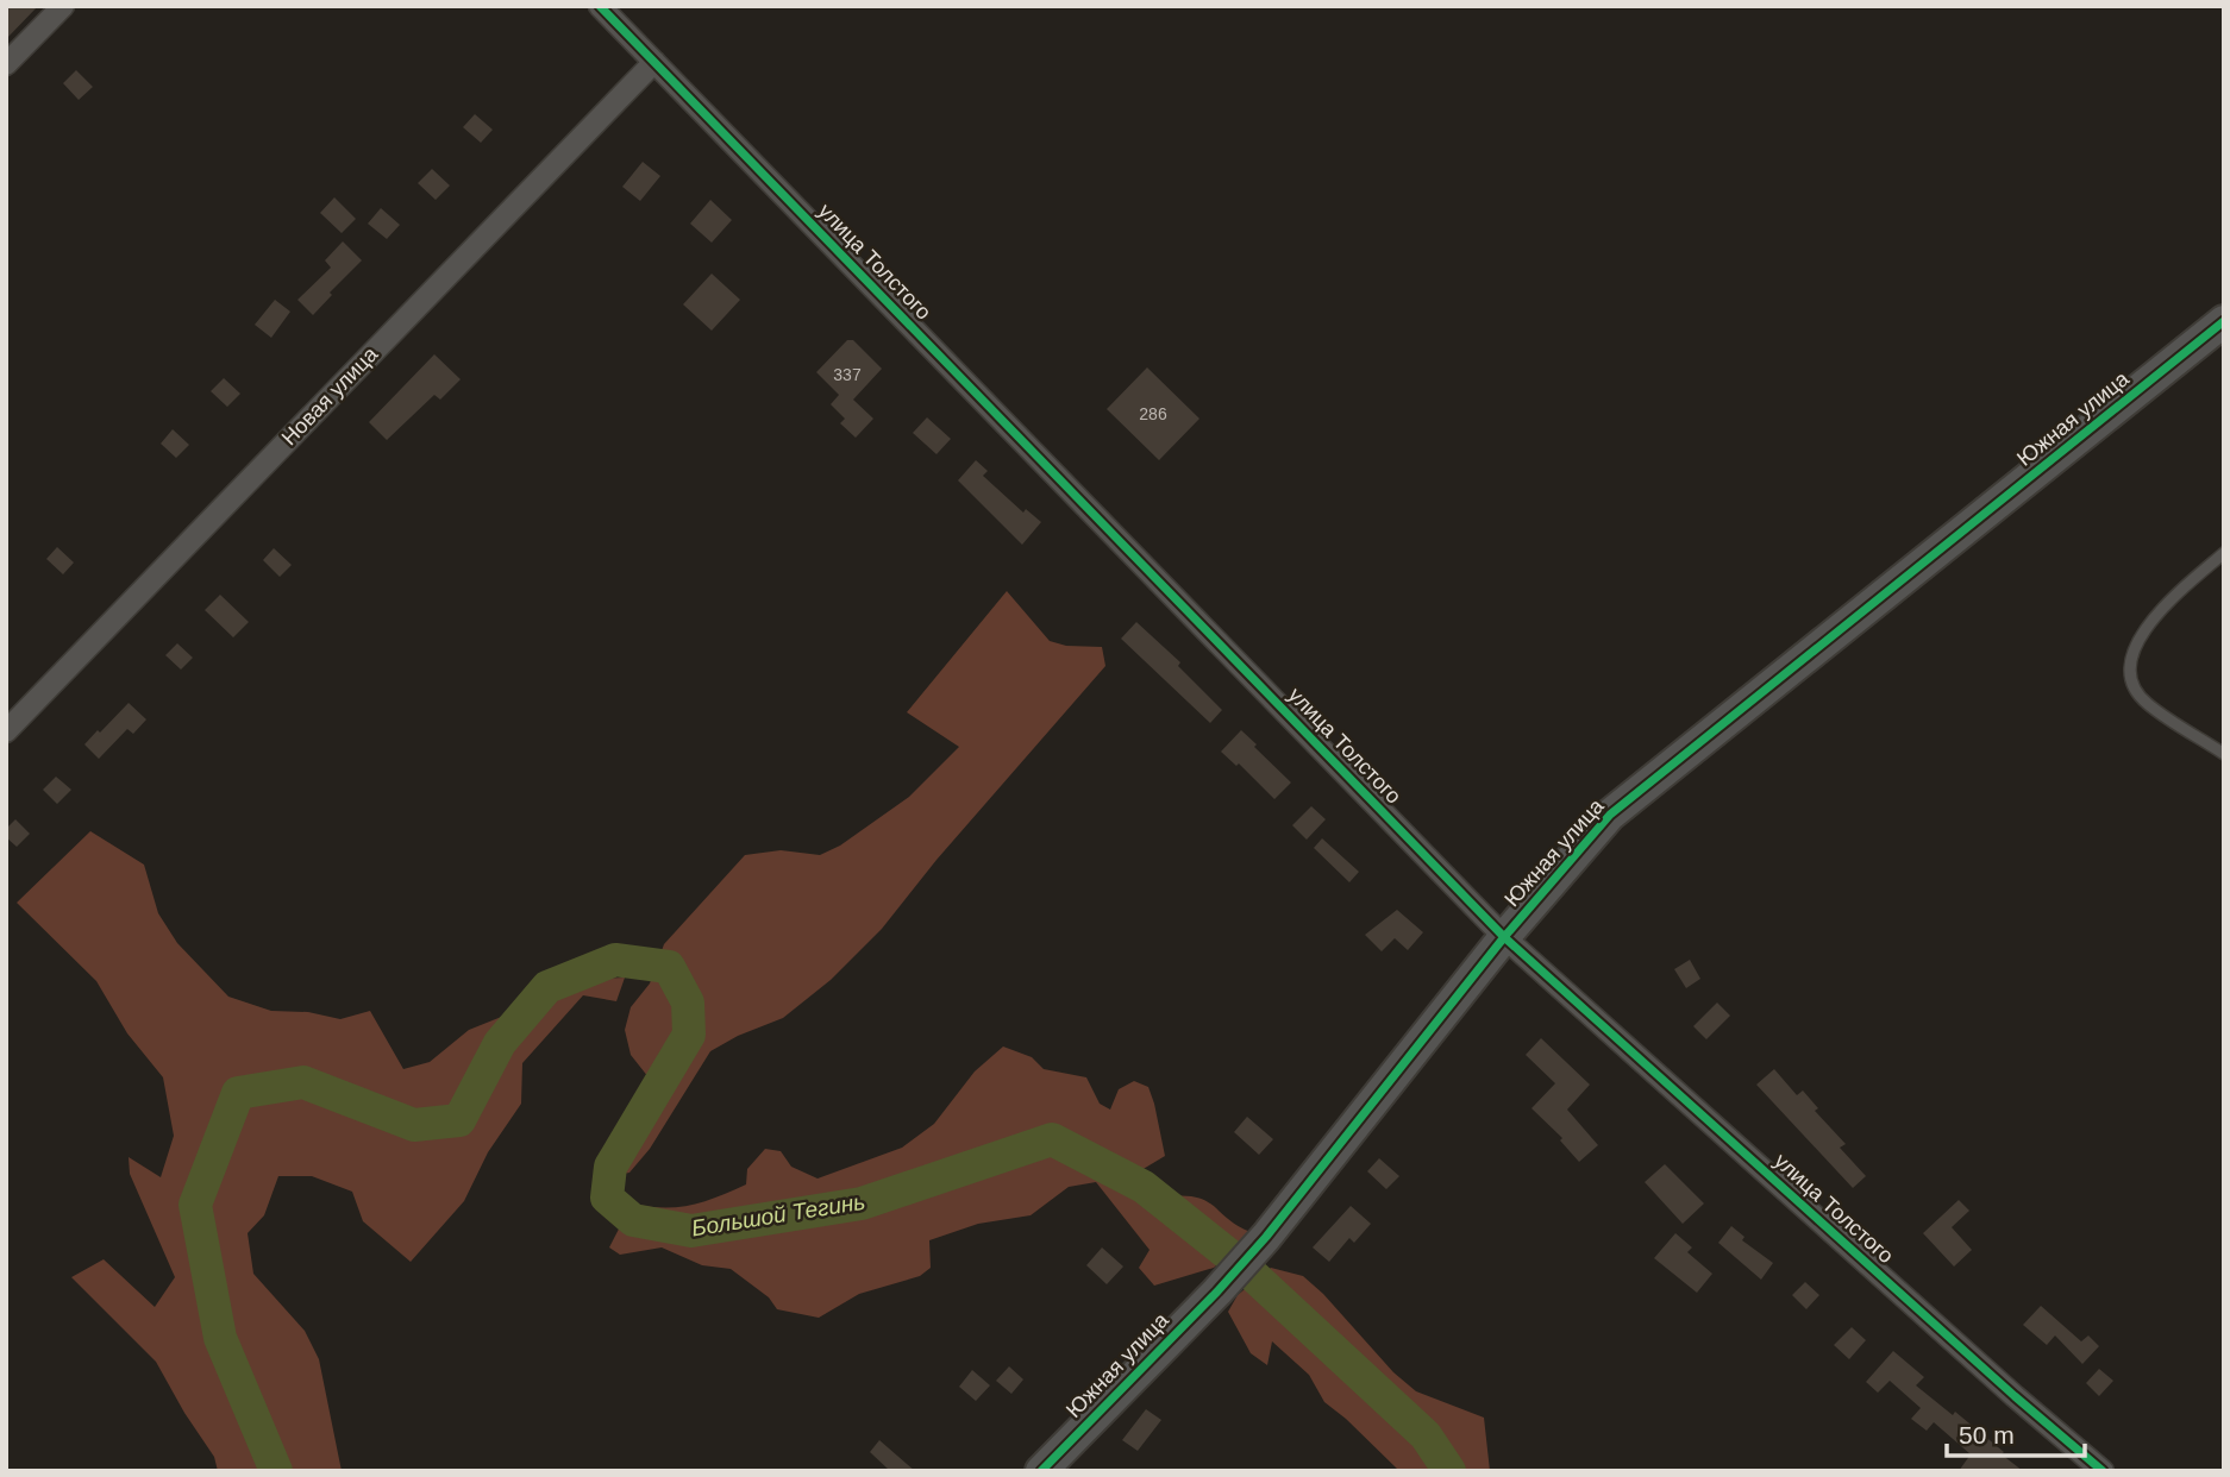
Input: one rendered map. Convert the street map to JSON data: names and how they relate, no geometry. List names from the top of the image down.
{
  "streets": {
    "street": ["улица Толстого", "Новая улица", "Южная улица"]
  },
  "crossings": [
    ["улица Толстого", "Новая улица"],
    ["улица Толстого", "Южная улица"]
  ],
  "water": ["Большой Тегинь"],
  "house_numbers": ["337", "286"],
  "scale_bar": "50 m"
}
